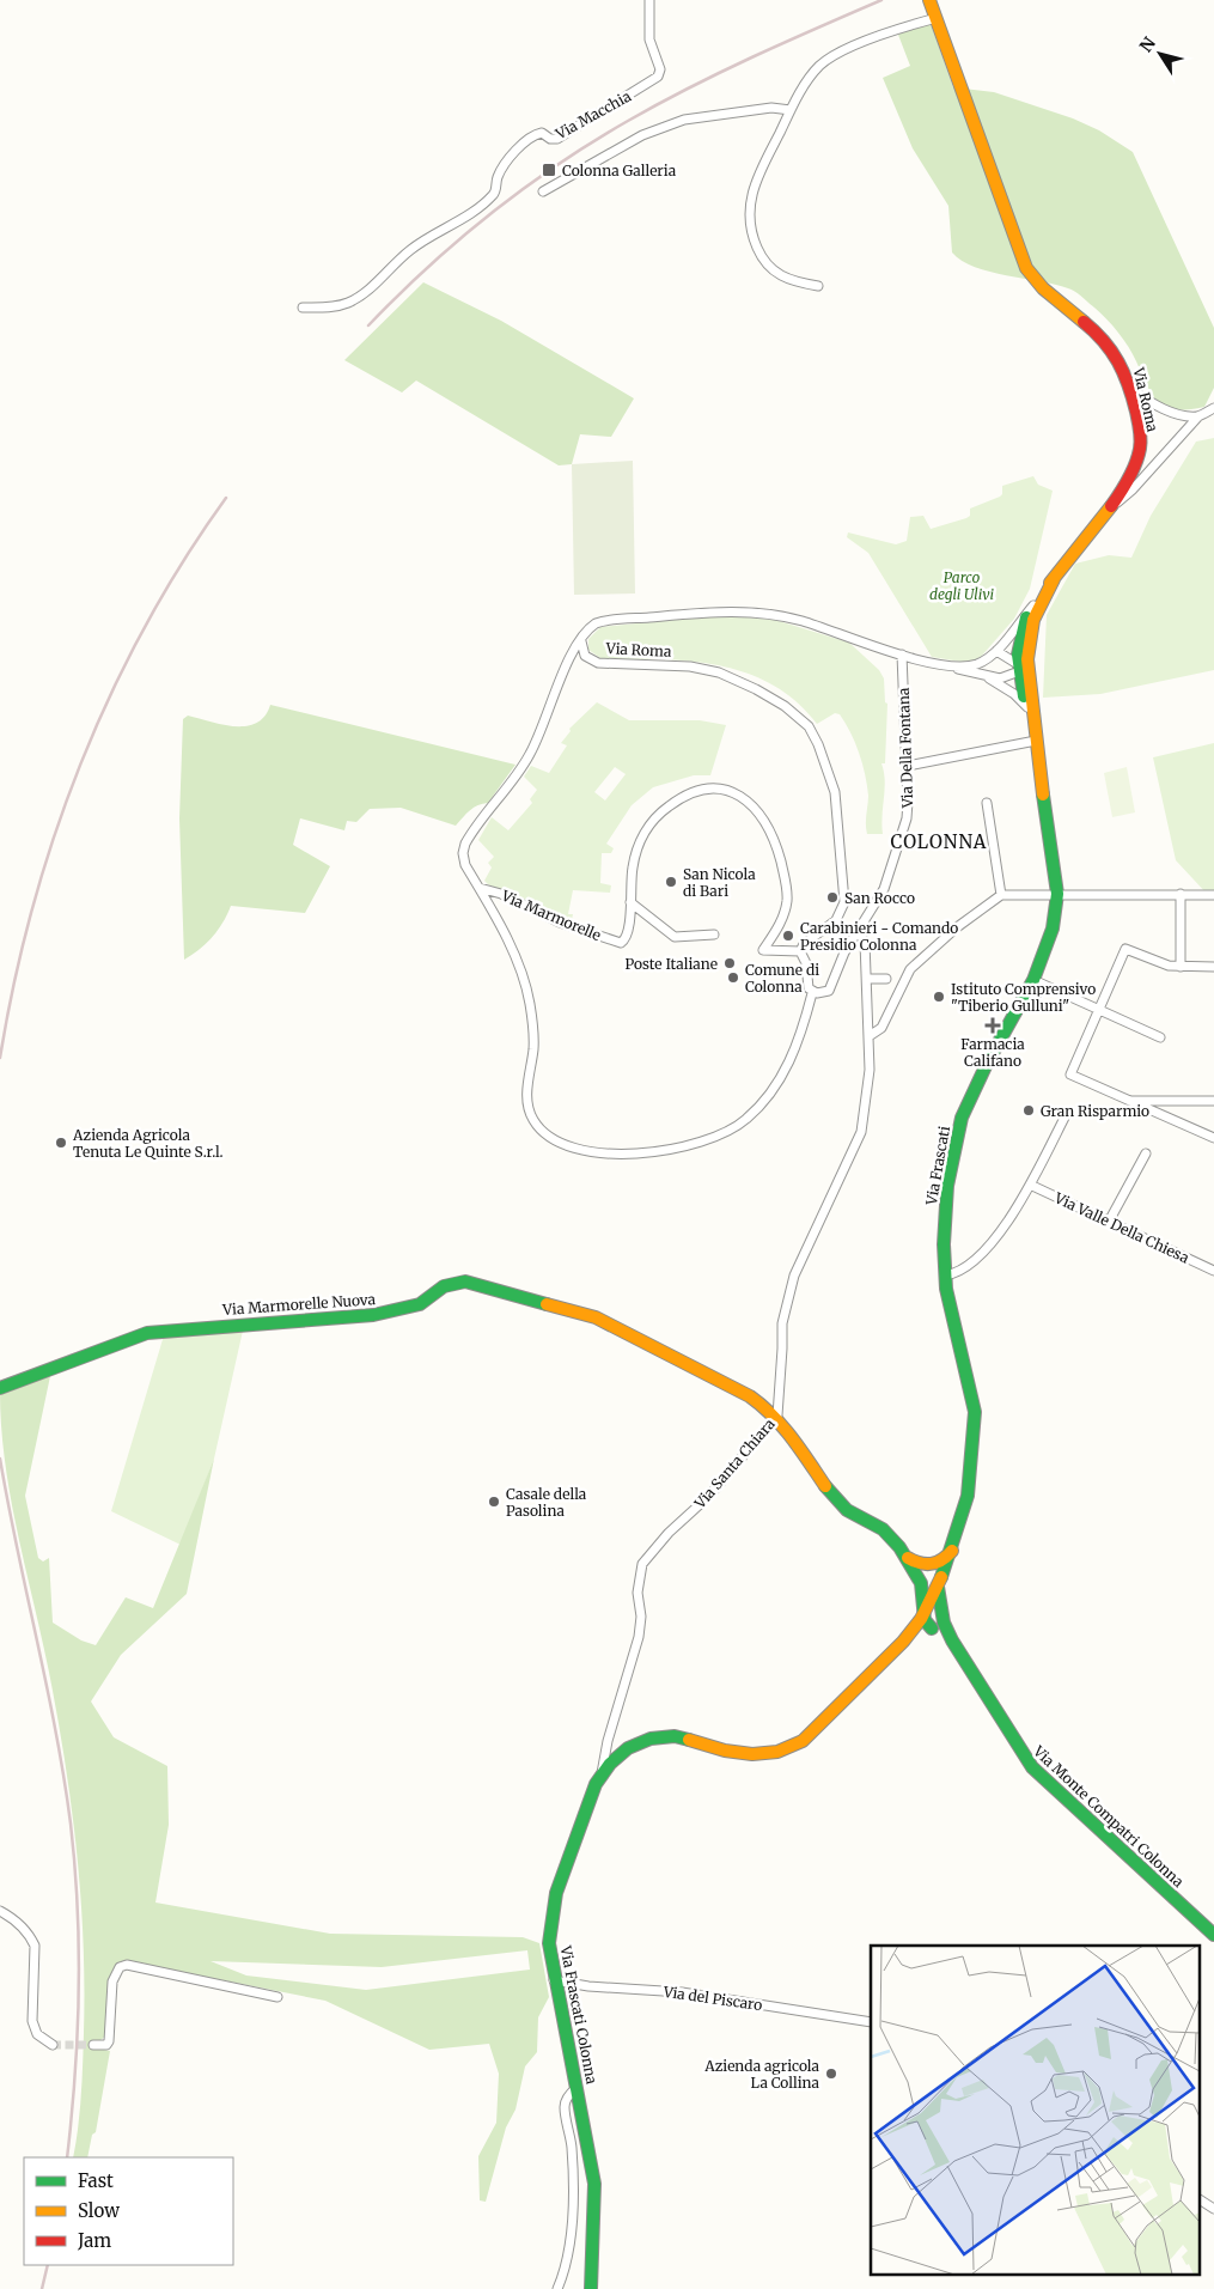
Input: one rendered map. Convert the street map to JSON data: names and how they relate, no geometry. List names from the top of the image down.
{
  "streets": {
    "street": [
      "Via Macchia",
      "Via Roma",
      "Via Della Fontana",
      "Via Marmorelle",
      "Via Frascati",
      "Via Valle Della Chiesa",
      "Via Marmorelle Nuova",
      "Via Santa Chiara",
      "Via Monte Compatri Colonna",
      "Via del Piscaro",
      "Via Frascati Colonna"
    ]
  },
  "crossings": [
    ["Via Roma", "Via Della Fontana"],
    ["Via Roma", "Via Frascati"],
    ["Via Della Fontana", "Via Santa Chiara"],
    ["Via Frascati", "Via Marmorelle Nuova"],
    ["Via Frascati", "Via Frascati Colonna"],
    ["Via Marmorelle Nuova", "Via Santa Chiara"],
    ["Via Marmorelle Nuova", "Via Frascati Colonna"],
    ["Via Santa Chiara", "Via Frascati Colonna"],
    ["Via del Piscaro", "Via Frascati Colonna"]
  ],
  "districts": ["COLONNA"],
  "parks": ["Parco degli Ulivi"],
  "places": {
    "transit": ["Colonna Galleria"],
    "other": [
      "San Nicola di Bari",
      "San Rocco",
      "Carabinieri - Comando Presidio Colonna",
      "Poste Italiane",
      "Comune di Colonna",
      "Istituto Comprensivo \"Tiberio Gulluni\"",
      "Gran Risparmio",
      "Azienda Agricola Tenuta Le Quinte S.r.l.",
      "Casale della Pasolina",
      "Azienda agricola La Collina"
    ],
    "health": ["Farmacia Califano"]
  },
  "legend": ["Fast", "Slow", "Jam"],
  "north": "top left"
}
